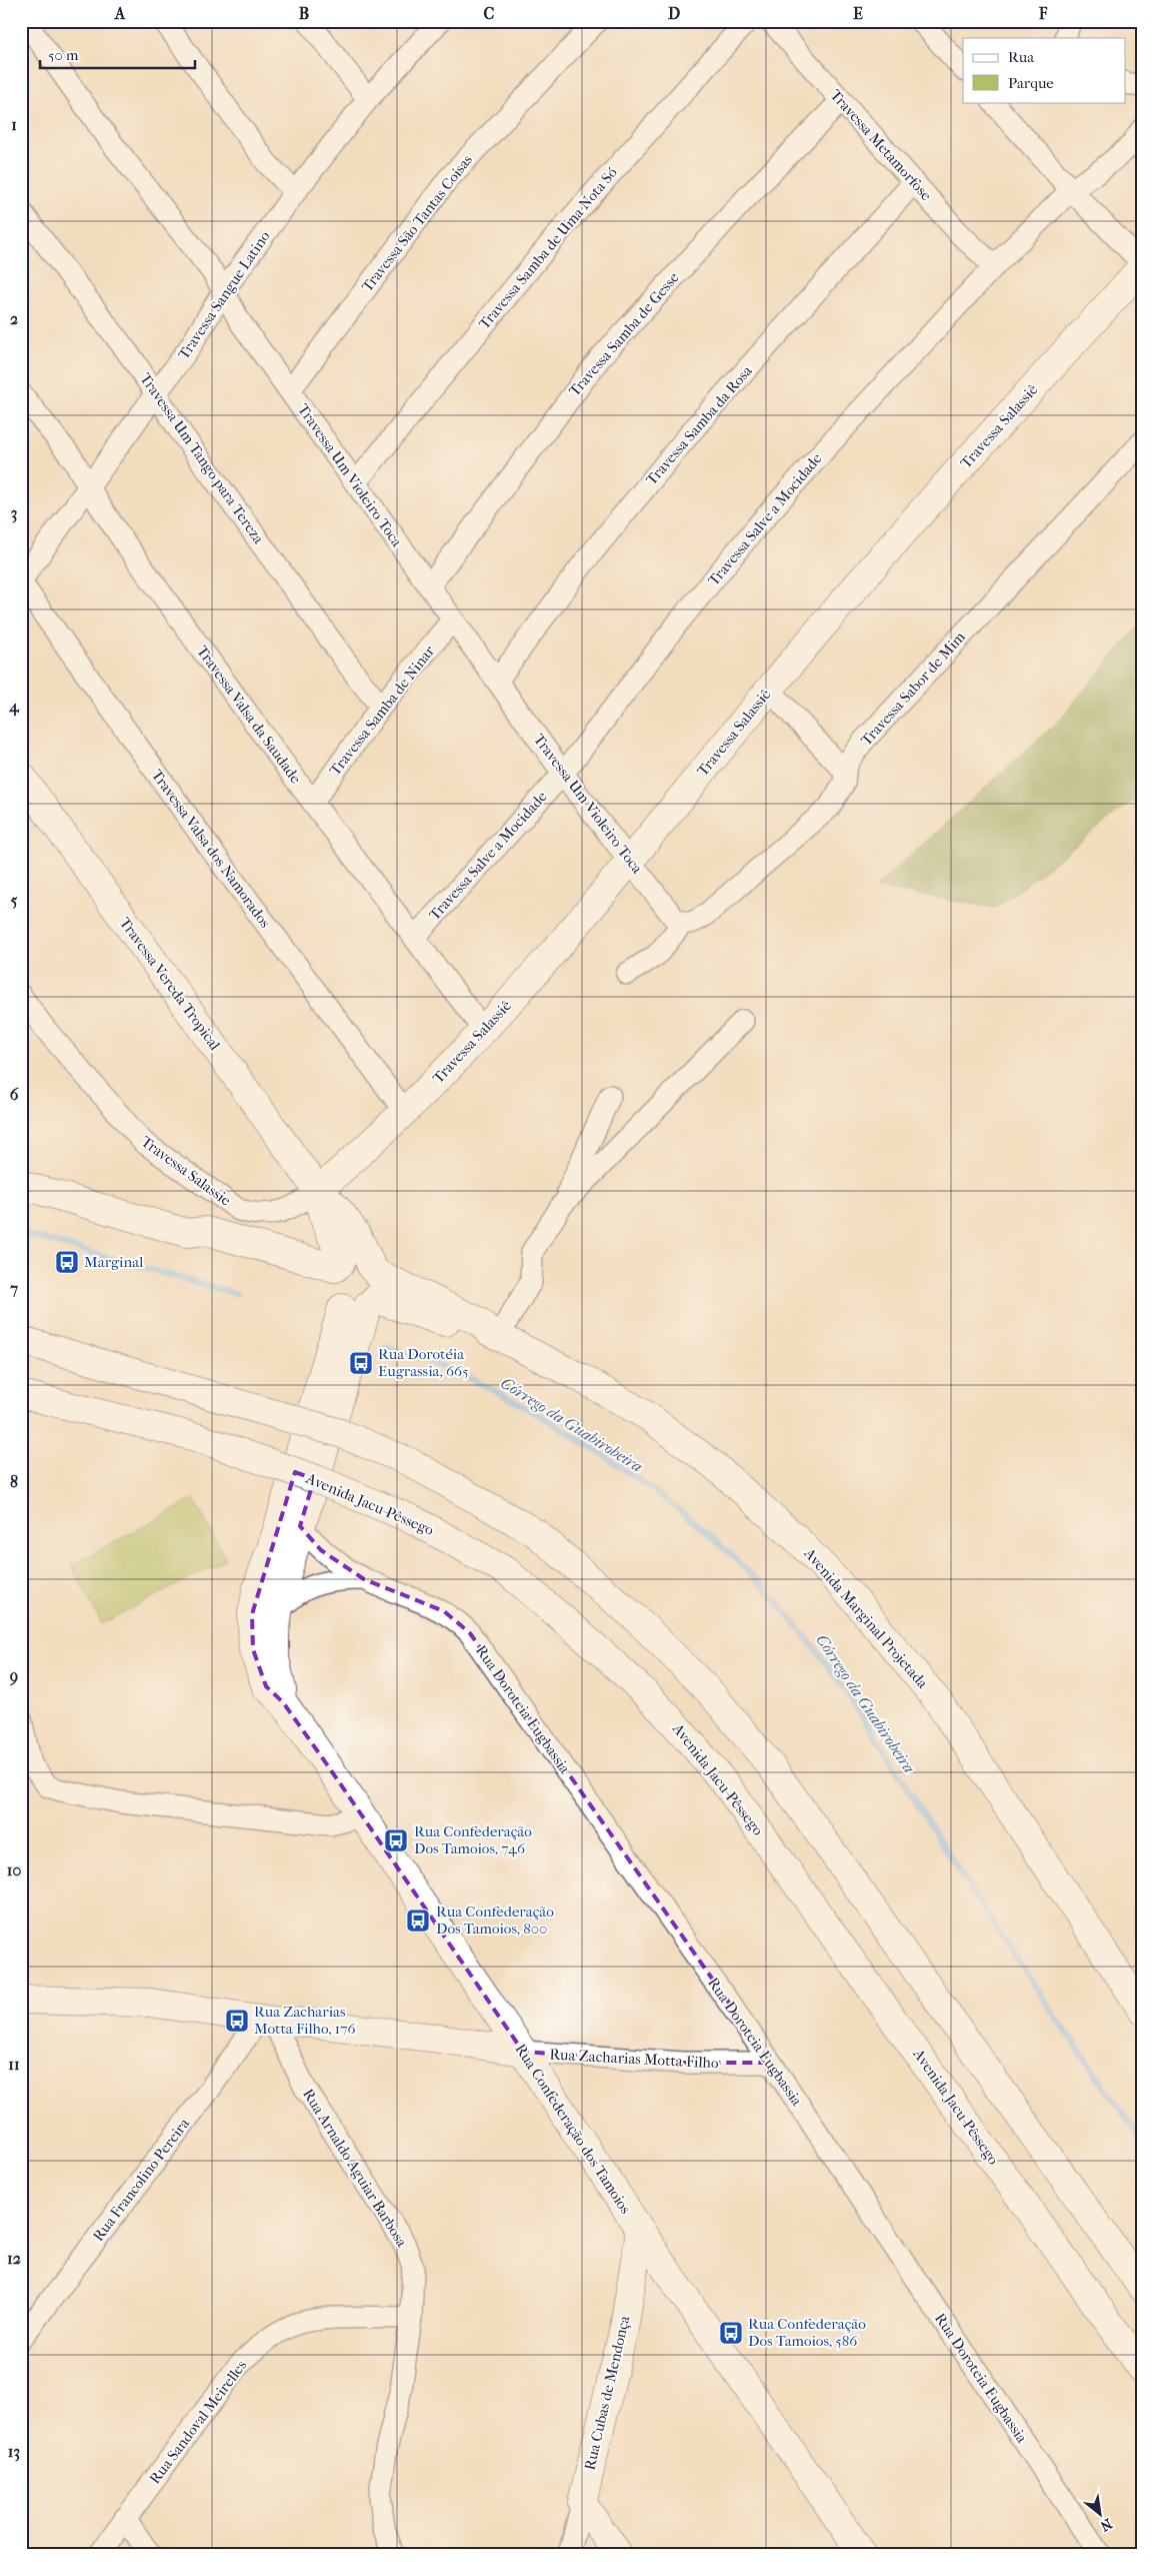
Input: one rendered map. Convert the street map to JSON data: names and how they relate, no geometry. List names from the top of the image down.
{
  "streets": {
    "main road": [
      "Travessa Salassiê",
      "Travessa Vereda Tropical",
      "Avenida Jacu-Pêssego",
      "Avenida Marginal Projetada",
      "Rua Zacharias Motta Filho",
      "Rua Confederação dos Tamoios",
      "Rua Cubas de Mendonça"
    ],
    "street": [
      "Travessa Metamorfose",
      "Travessa São Tantas Coisas",
      "Travessa Samba de Uma Nota Só",
      "Travessa Sangue Latino",
      "Travessa Samba de Gesse",
      "Travessa Samba da Rosa",
      "Travessa Um Tango para Tereza",
      "Travessa Um Violeiro Toca",
      "Travessa Salve a Mocidade",
      "Travessa Sabor de Mim",
      "Travessa Samba de Ninar",
      "Travessa Valsa da Saudade",
      "Travessa Valsa dos Namorados",
      "Travessa Salassie",
      "Rua Doroteia Eugbassia",
      "Rua Arnaldo Aguiar Barbosa",
      "Rua Francolino Pereira",
      "Rua Sandoval Meirelles"
    ]
  },
  "crossings": [
    ["Travessa Metamorfose", "Travessa Samba de Gesse"],
    ["Travessa Metamorfose", "Travessa Samba da Rosa"],
    ["Travessa Metamorfose", "Travessa Salve a Mocidade"],
    ["Travessa São Tantas Coisas", "Travessa Um Violeiro Toca"],
    ["Travessa Samba de Uma Nota Só", "Travessa Um Violeiro Toca"],
    ["Travessa Sangue Latino", "Travessa Um Tango para Tereza"],
    ["Travessa Sangue Latino", "Travessa Um Violeiro Toca"],
    ["Travessa Sangue Latino", "Travessa Valsa da Saudade"],
    ["Travessa Sangue Latino", "Travessa Valsa dos Namorados"],
    ["Travessa Samba de Gesse", "Travessa Um Violeiro Toca"],
    ["Travessa Samba da Rosa", "Travessa Um Violeiro Toca"],
    ["Travessa Salassiê", "Travessa Um Violeiro Toca"],
    ["Travessa Salassiê", "Travessa Valsa da Saudade"],
    ["Travessa Salassiê", "Travessa Valsa dos Namorados"],
    ["Travessa Salassiê", "Travessa Vereda Tropical"],
    ["Travessa Salassiê", "Travessa Salassie"],
    ["Travessa Um Tango para Tereza", "Travessa Samba de Ninar"],
    ["Travessa Um Violeiro Toca", "Travessa Salve a Mocidade"],
    ["Travessa Um Violeiro Toca", "Travessa Sabor de Mim"],
    ["Travessa Um Violeiro Toca", "Travessa Samba de Ninar"],
    ["Travessa Salve a Mocidade", "Travessa Valsa da Saudade"],
    ["Travessa Samba de Ninar", "Travessa Valsa da Saudade"],
    ["Travessa Vereda Tropical", "Travessa Salassie"],
    ["Travessa Vereda Tropical", "Avenida Marginal Projetada"],
    ["Travessa Vereda Tropical", "Rua Confederação dos Tamoios"],
    ["Avenida Marginal Projetada", "Rua Confederação dos Tamoios"],
    ["Rua Doroteia Eugbassia", "Rua Zacharias Motta Filho"],
    ["Rua Doroteia Eugbassia", "Rua Confederação dos Tamoios"],
    ["Rua Zacharias Motta Filho", "Rua Confederação dos Tamoios"],
    ["Rua Zacharias Motta Filho", "Rua Arnaldo Aguiar Barbosa"],
    ["Rua Zacharias Motta Filho", "Rua Francolino Pereira"],
    ["Rua Confederação dos Tamoios", "Rua Cubas de Mendonça"],
    ["Rua Arnaldo Aguiar Barbosa", "Rua Francolino Pereira"],
    ["Rua Arnaldo Aguiar Barbosa", "Rua Sandoval Meirelles"]
  ],
  "water": ["Córrego da Guabirobeira"],
  "places": {
    "bus stop": [
      "Marginal",
      "Rua Dorotéia Eugrassia, 665",
      "Rua Confederação Dos Tamoios, 746",
      "Rua Confederação Dos Tamoios, 800",
      "Rua Zacharias Motta Filho, 176",
      "Rua Confederação Dos Tamoios, 586"
    ]
  },
  "legend": ["Rua", "Parque"],
  "scale_bar": "50 m",
  "north": "bottom right",
  "grid": {
    "columns": [
      "A",
      "B",
      "C",
      "D",
      "E",
      "F"
    ],
    "rows": [
      "1",
      "2",
      "3",
      "4",
      "5",
      "6",
      "7",
      "8",
      "9",
      "10",
      "11",
      "12",
      "13"
    ]
  }
}
